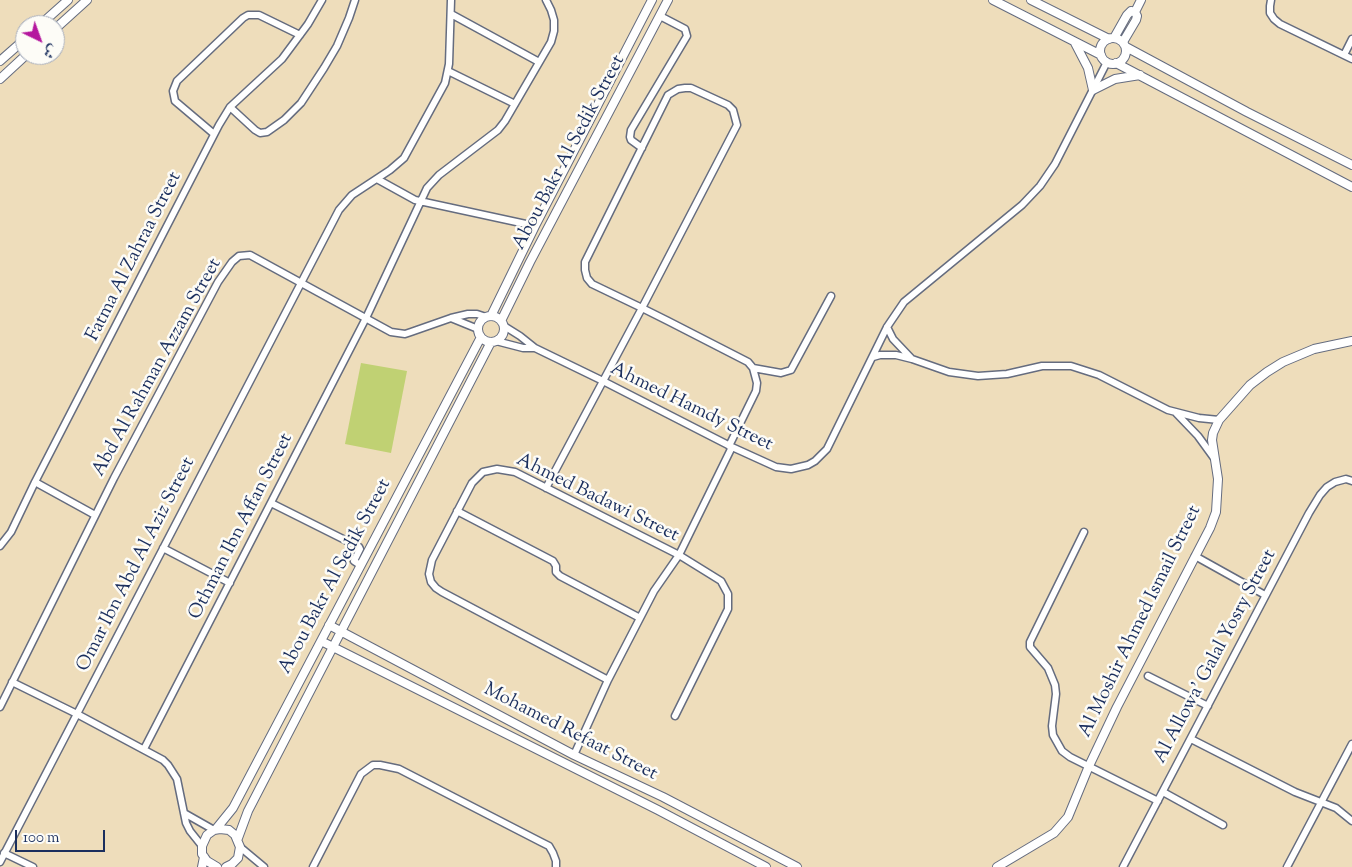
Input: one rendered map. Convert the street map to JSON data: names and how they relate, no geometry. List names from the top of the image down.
{
  "streets": {
    "street": [
      "Abou Bakr Al Sedik Street",
      "Fatma Al Zahraa Street",
      "Abd Al Rahman Azzam Street",
      "Ahmed Hamdy Street",
      "Ahmed Badawi Street",
      "Othman Ibn Affan Street",
      "Omar Ibn Abd Al Aziz Street",
      "Al Moshir Ahmed Ismail Street",
      "Al Allowa' Galal Yosry Street",
      "Mohamed Refaat Street"
    ]
  },
  "crossings": [
    ["Abou Bakr Al Sedik Street", "Abd Al Rahman Azzam Street"],
    ["Abou Bakr Al Sedik Street", "Ahmed Hamdy Street"],
    ["Abou Bakr Al Sedik Street", "Mohamed Refaat Street"],
    ["Abd Al Rahman Azzam Street", "Ahmed Hamdy Street"],
    ["Abd Al Rahman Azzam Street", "Othman Ibn Affan Street"],
    ["Abd Al Rahman Azzam Street", "Omar Ibn Abd Al Aziz Street"]
  ],
  "scale_bar": "100 m",
  "north": "bottom right"
}
